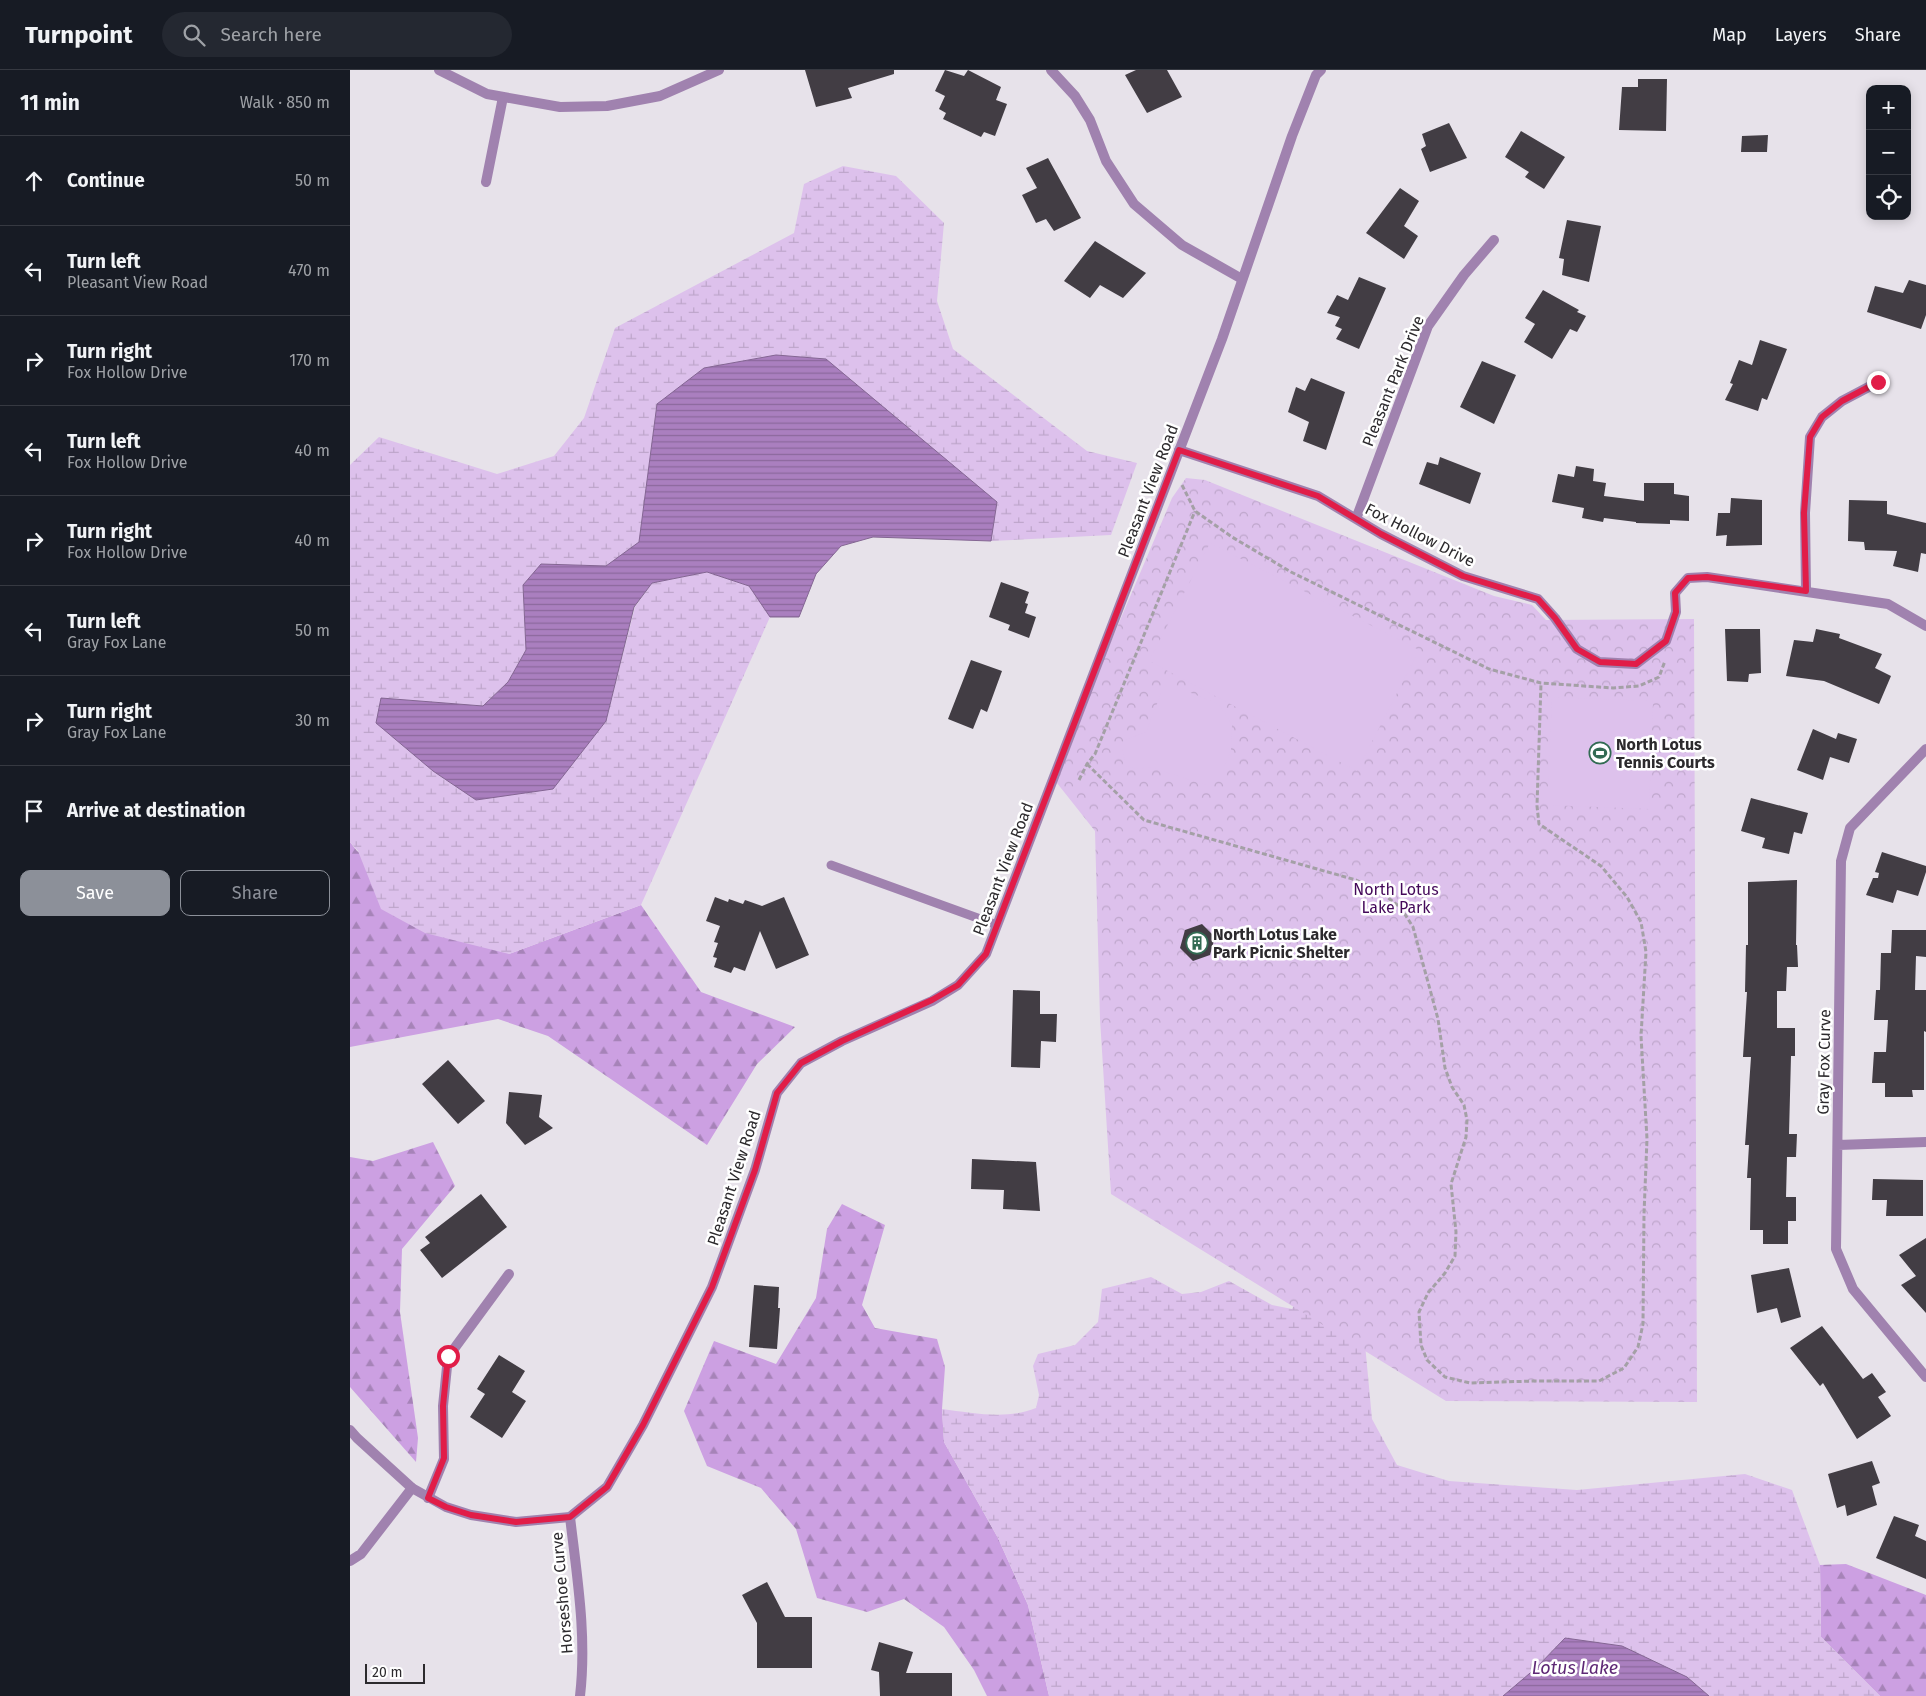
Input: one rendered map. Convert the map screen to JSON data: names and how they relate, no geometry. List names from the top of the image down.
{
  "streets": {
    "street": [
      "Pleasant Park Drive",
      "Pleasant View Road",
      "Fox Hollow Drive",
      "Gray Fox Curve",
      "Horseshoe Curve"
    ]
  },
  "crossings": [
    ["Pleasant Park Drive", "Fox Hollow Drive"],
    ["Pleasant View Road", "Fox Hollow Drive"],
    ["Pleasant View Road", "Horseshoe Curve"]
  ],
  "water": ["Lotus Lake"],
  "parks": ["North Lotus Lake Park"],
  "places": {
    "sports": ["North Lotus Tennis Courts"],
    "building": ["North Lotus Lake Park Picnic Shelter"]
  },
  "scale_bar": "20 m",
  "page": {
    "header": "Turnpoint",
    "search": "Search here",
    "nav": ["Map", "Layers", "Share"],
    "heading": ["11 min", "Walk · 850 m"],
    "map_buttons": ["+", "−"],
    "list": [
      ["Continue", "50 m"],
      ["Turn left", "Pleasant View Road", "470 m"],
      ["Turn right", "Fox Hollow Drive", "170 m"],
      ["Turn left", "Fox Hollow Drive", "40 m"],
      ["Turn right", "Fox Hollow Drive", "40 m"],
      ["Turn left", "Gray Fox Lane", "50 m"],
      ["Turn right", "Gray Fox Lane", "30 m"],
      "Arrive at destination"
    ],
    "buttons": ["Save", "Share"],
    "scale": "20 m"
  }
}
